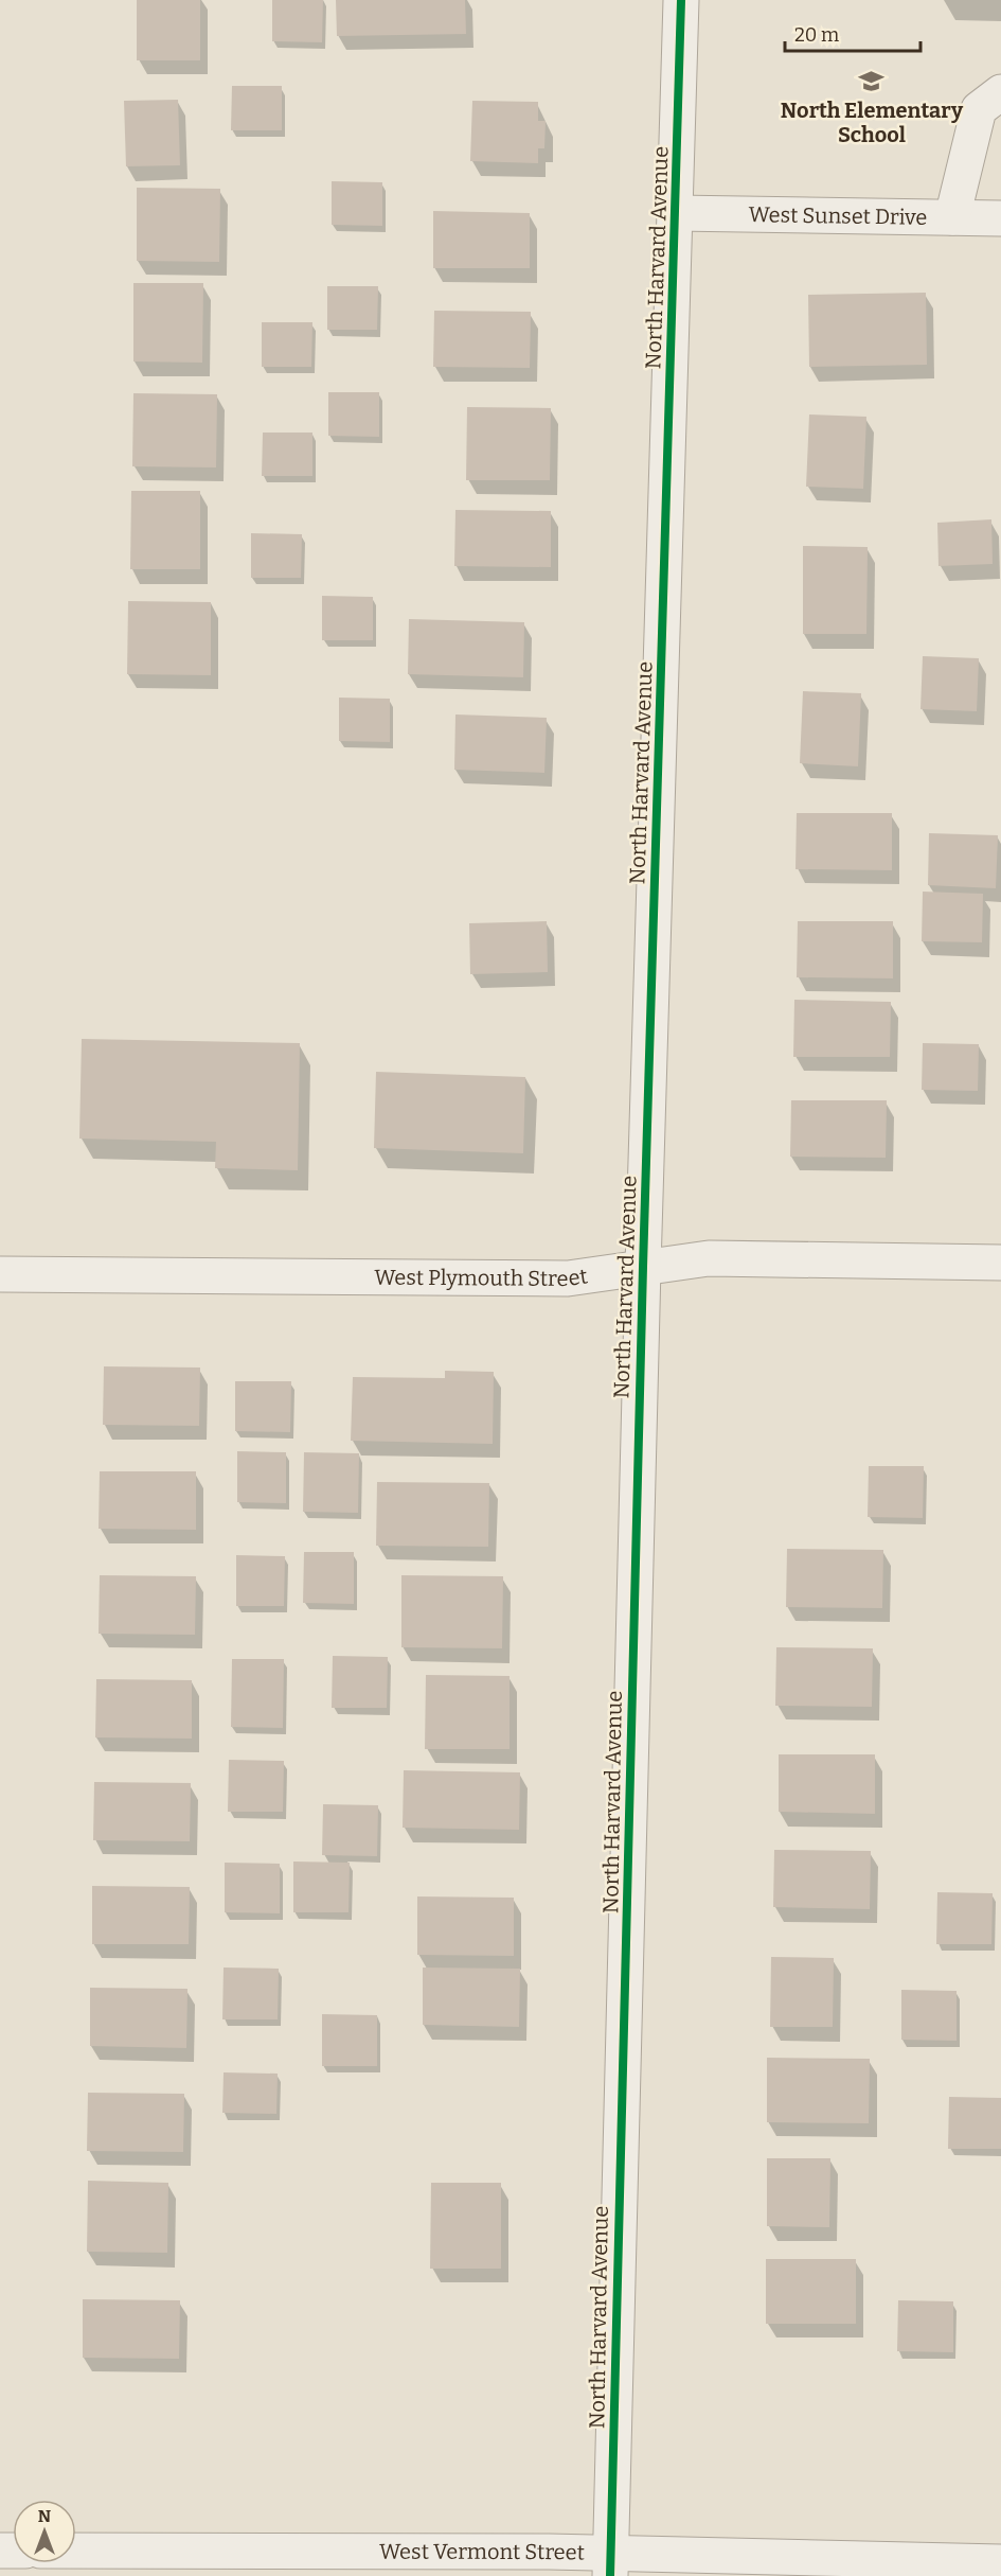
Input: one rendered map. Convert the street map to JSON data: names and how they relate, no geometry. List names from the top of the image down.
{
  "streets": {
    "street": [
      "West Sunset Drive",
      "North Harvard Avenue",
      "West Plymouth Street",
      "West Vermont Street"
    ]
  },
  "crossings": [
    ["West Sunset Drive", "North Harvard Avenue"],
    ["North Harvard Avenue", "West Plymouth Street"],
    ["North Harvard Avenue", "West Vermont Street"]
  ],
  "places": {
    "school or university": ["North Elementary School"]
  },
  "scale_bar": "20 m",
  "north": "top"
}
